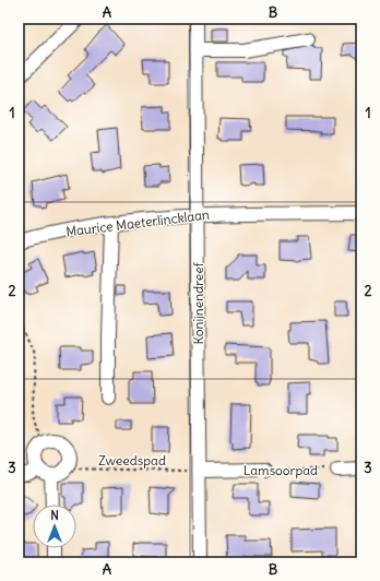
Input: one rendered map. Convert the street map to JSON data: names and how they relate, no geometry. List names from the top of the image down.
{
  "streets": {
    "street": ["Maurice Maeterlincklaan", "Konijnendreef", "Lamsoorpad"],
    "path": ["Zweedspad"]
  },
  "crossings": [
    ["Maurice Maeterlincklaan", "Konijnendreef"],
    ["Konijnendreef", "Zweedspad"],
    ["Konijnendreef", "Lamsoorpad"],
    ["Zweedspad", "Lamsoorpad"]
  ],
  "north": "top",
  "grid": {
    "columns": ["A", "B"],
    "rows": ["1", "2", "3"]
  }
}
